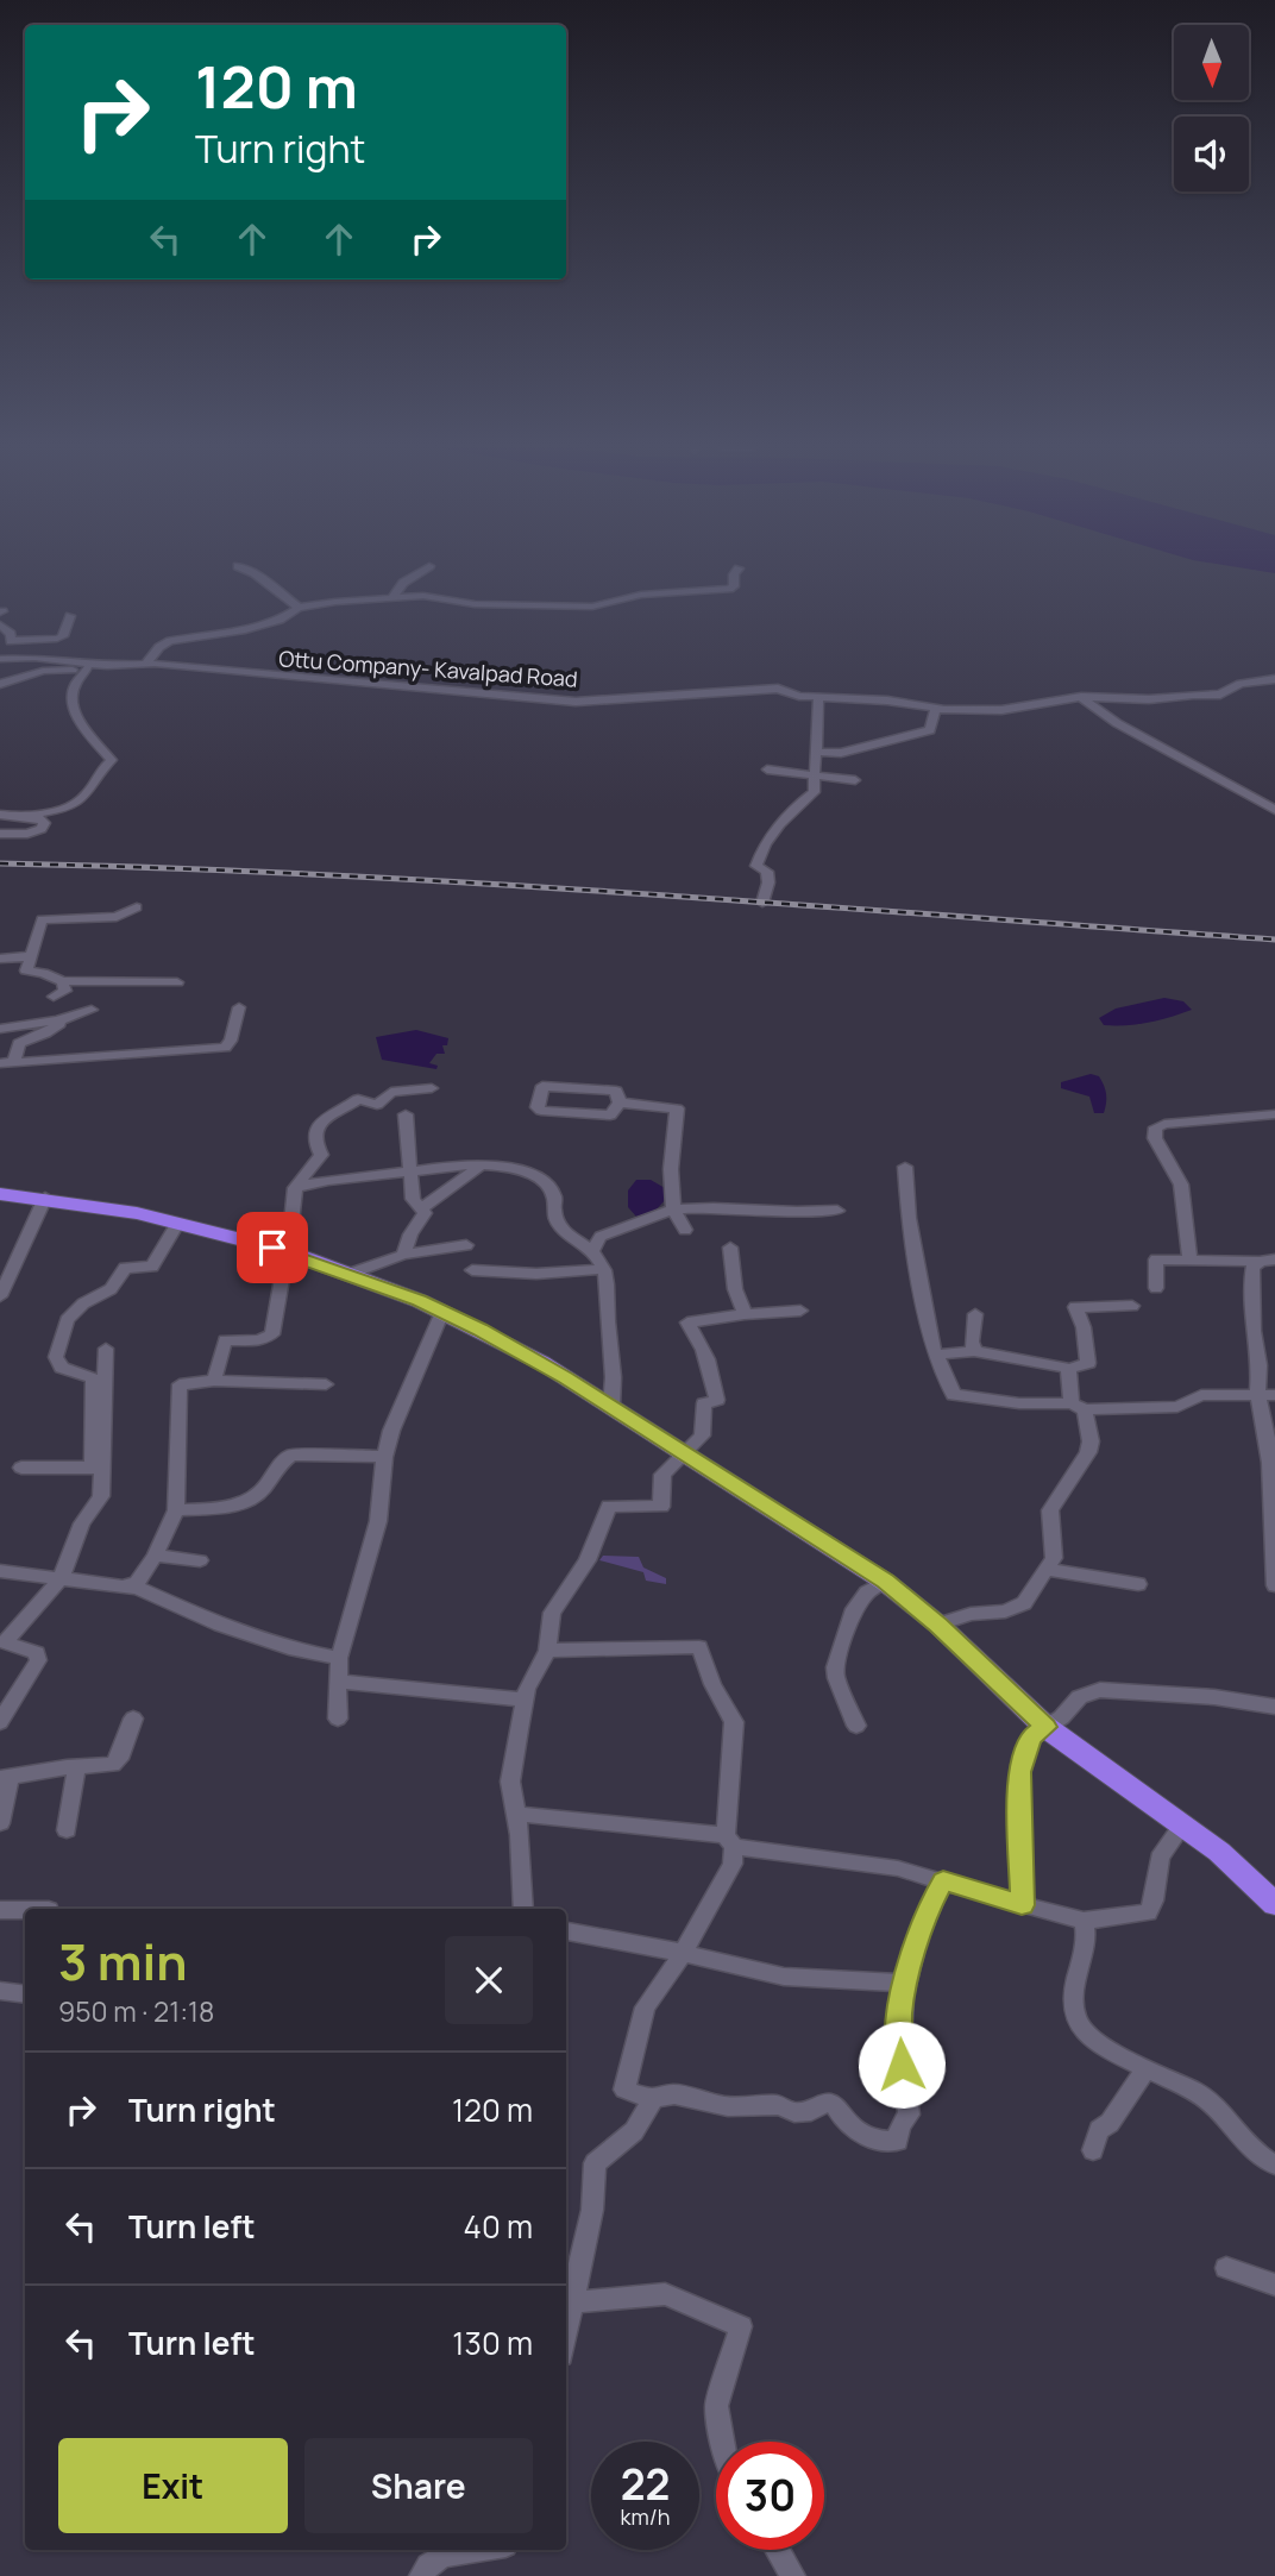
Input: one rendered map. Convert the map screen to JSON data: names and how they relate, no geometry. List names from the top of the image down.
{
  "streets": {
    "street": ["Ottu Company- Kavalpad Road"]
  },
  "north": "bottom",
  "page": {
    "turn": ["120 m", "Turn right"],
    "heading": ["3 min", "950 m · 21:18"],
    "list": [
      {
        "name": "Turn right",
        "value": "120 m"
      },
      {
        "name": "Turn left",
        "value": "40 m"
      },
      {
        "name": "Turn left",
        "value": "130 m"
      }
    ],
    "buttons": ["Exit", "Share"],
    "speed": "22 km/h",
    "limit": "30"
  }
}
